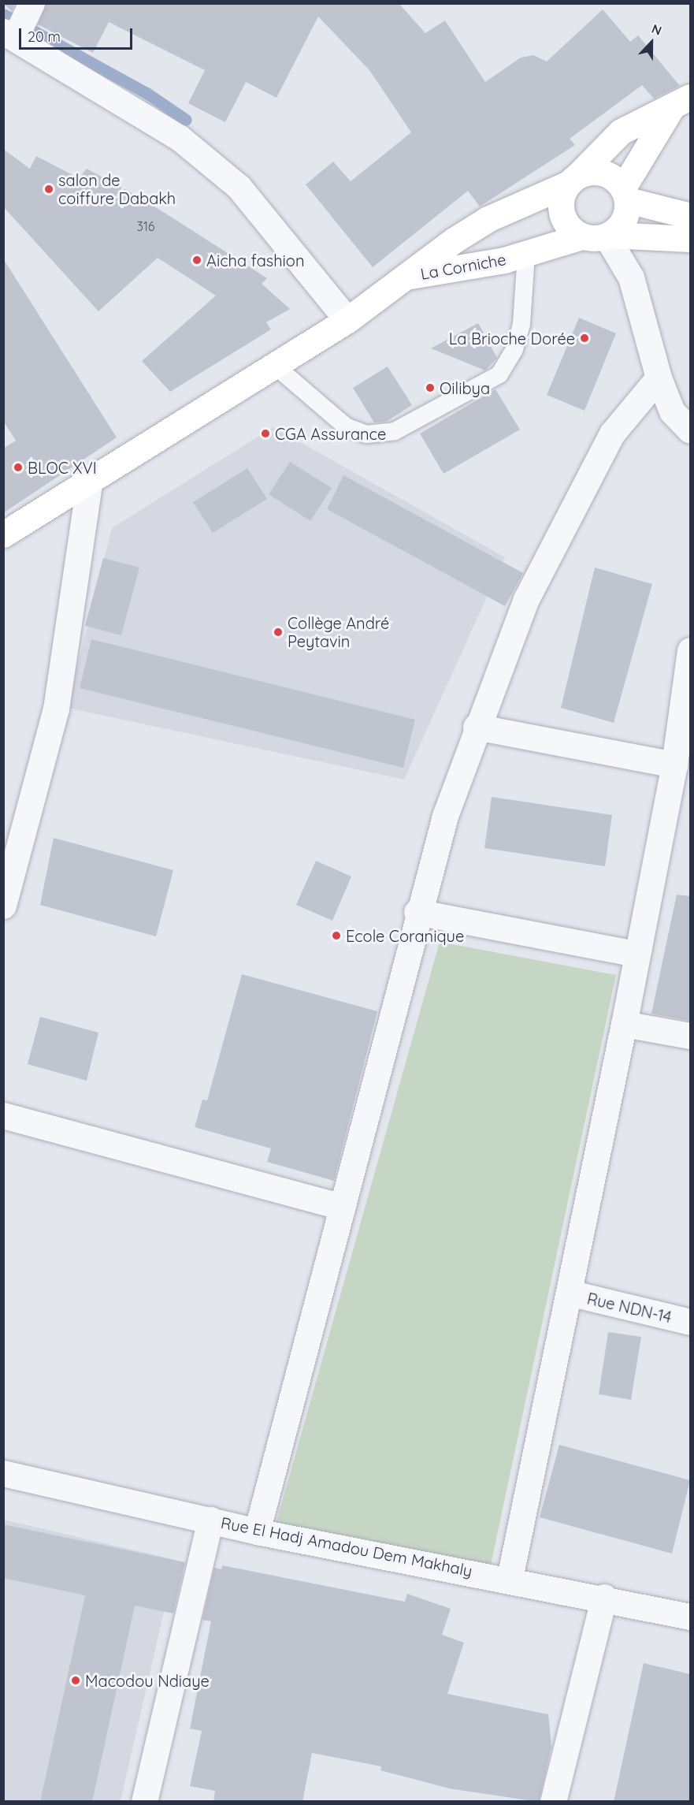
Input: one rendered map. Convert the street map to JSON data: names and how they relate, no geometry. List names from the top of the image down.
{
  "streets": {
    "main road": ["La Corniche"],
    "street": ["Rue NDN-14", "Rue El Hadj Amadou Dem Makhaly"]
  },
  "places": [
    "salon de coiffure Dabakh",
    "Aicha fashion",
    "La Brioche Dorée",
    "Oilibya",
    "CGA Assurance",
    "BLOC XVI",
    "Collège André Peytavin",
    "Ecole Coranique",
    "Macodou Ndiaye"
  ],
  "house_numbers": ["316"],
  "scale_bar": "20 m",
  "north": "top"
}
